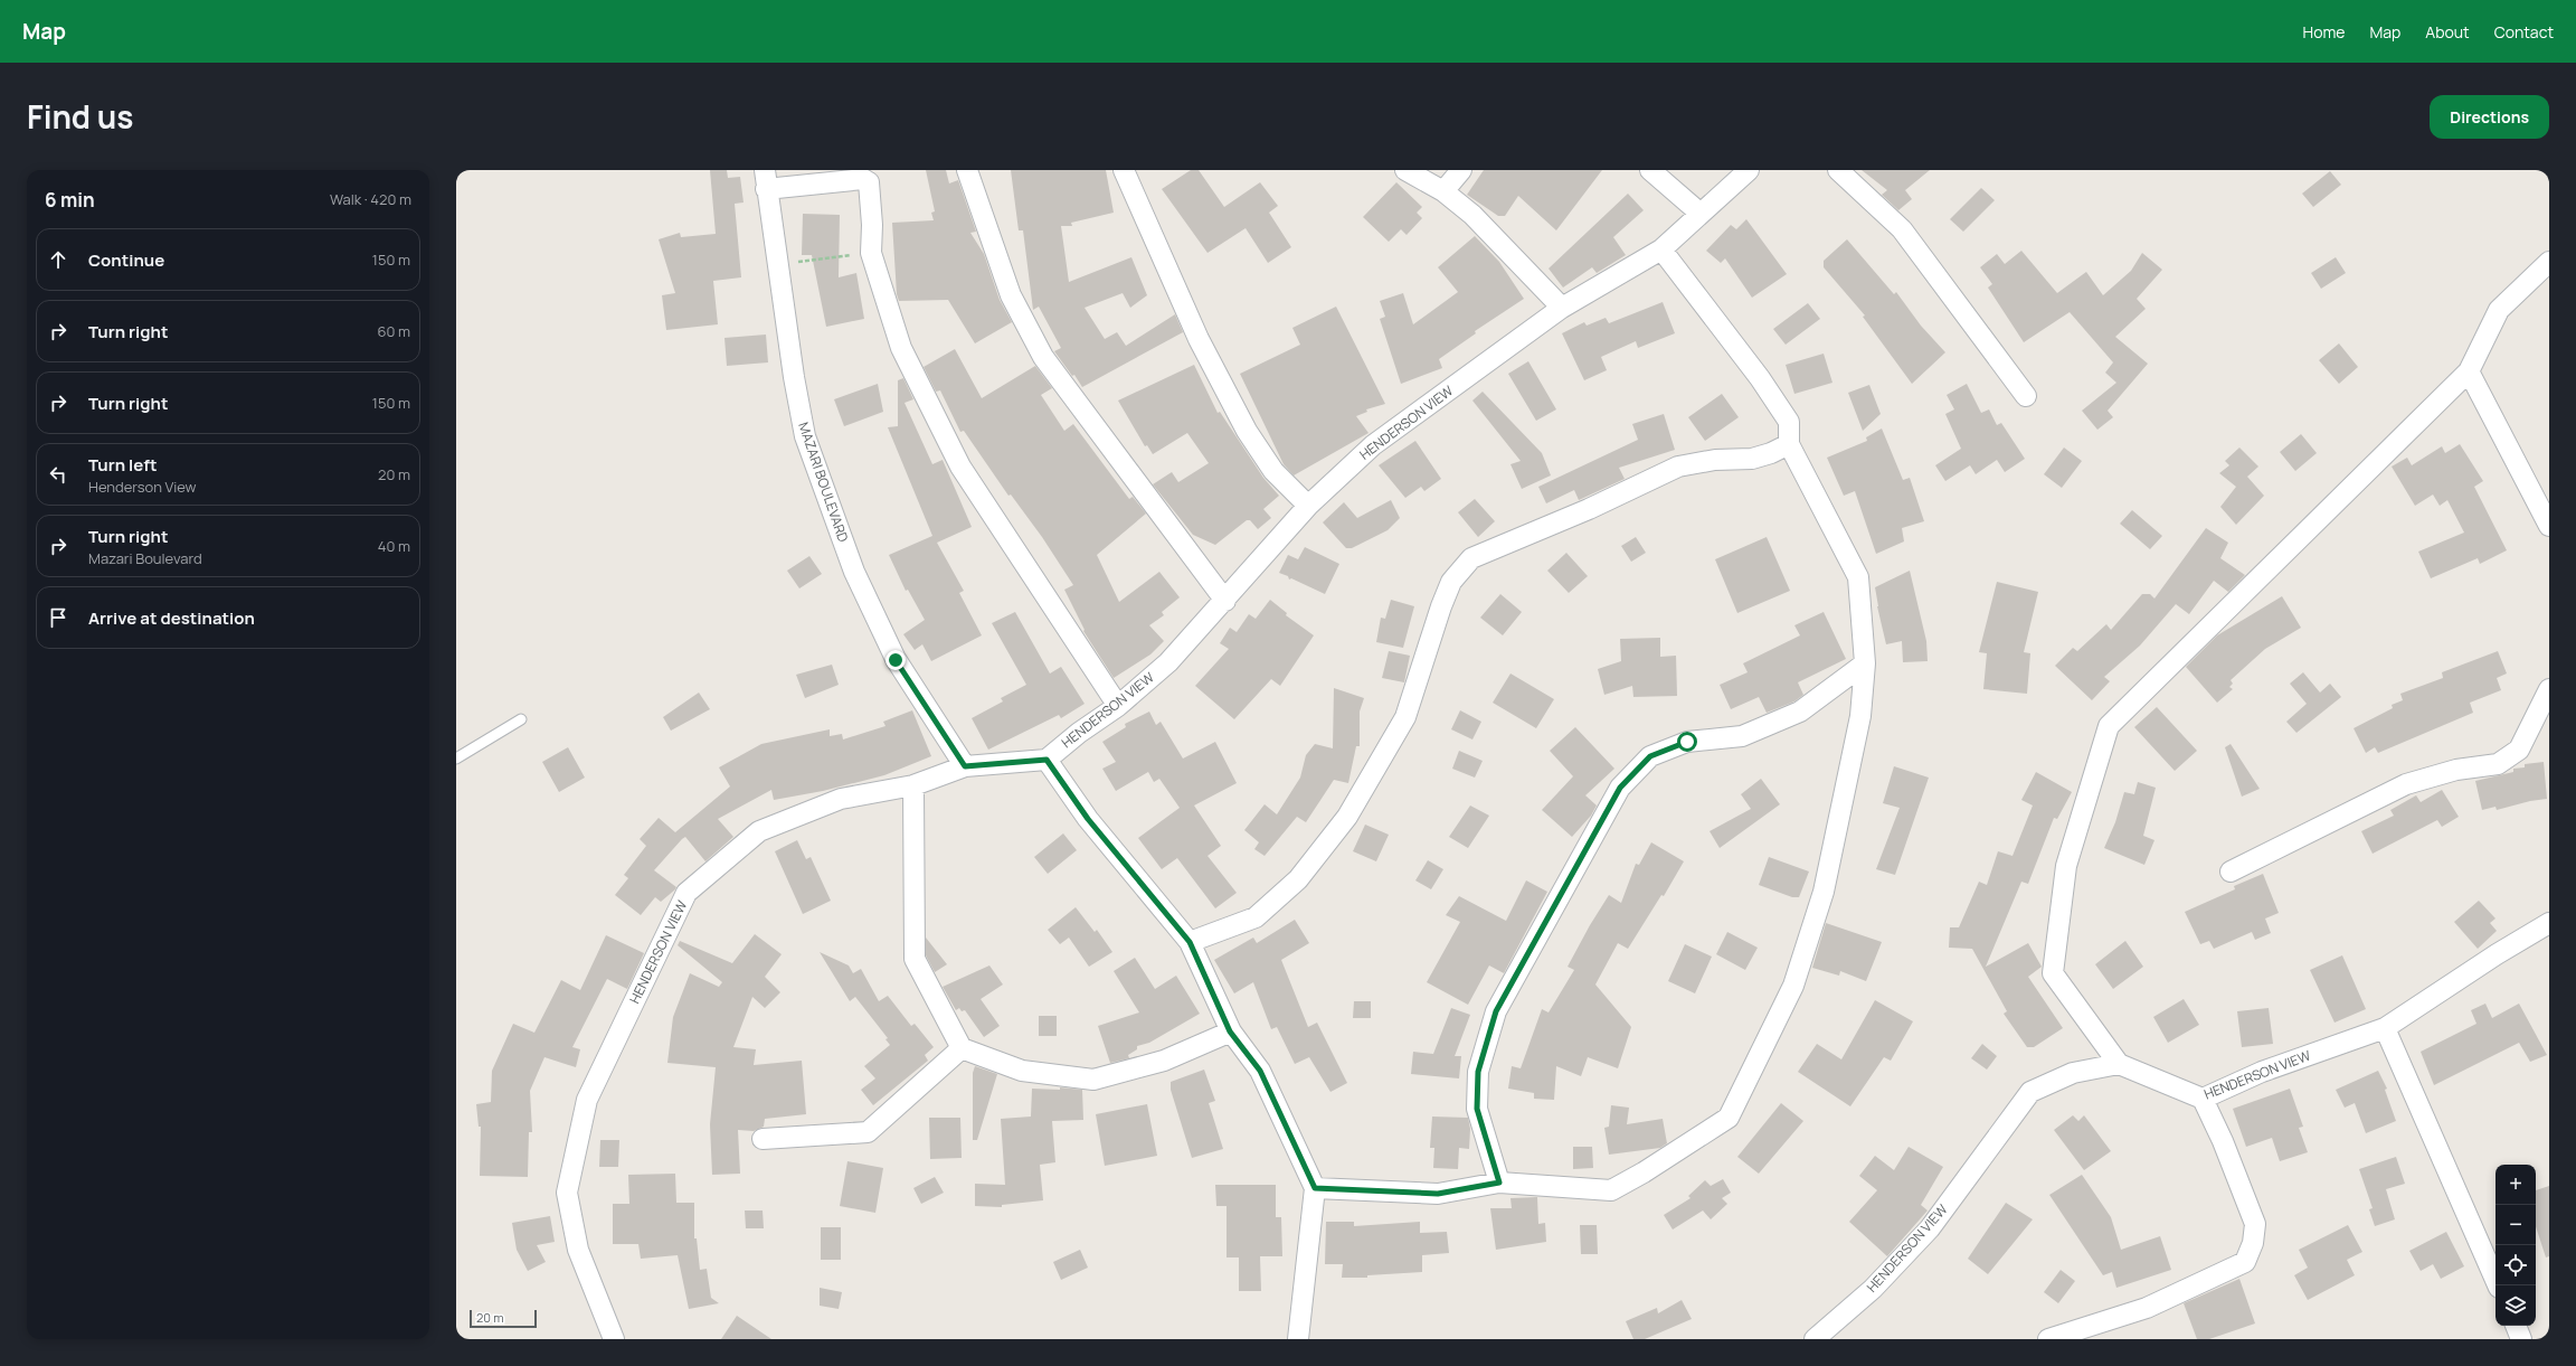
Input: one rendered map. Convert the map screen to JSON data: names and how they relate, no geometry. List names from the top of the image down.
{
  "streets": {
    "street": ["HENDERSON VIEW", "MAZARI BOULEVARD"]
  },
  "crossings": [
    ["HENDERSON VIEW", "MAZARI BOULEVARD"]
  ],
  "scale_bar": "20 m",
  "page": {
    "header": "Map",
    "nav": [
      "Home",
      "Map",
      "About",
      "Contact"
    ],
    "title": "Find us",
    "buttons": "Directions",
    "heading": ["6 min", "Walk · 420 m"],
    "list": [
      ["Continue", "150 m"],
      ["Turn right", "60 m"],
      ["Turn right", "150 m"],
      ["Turn left", "Henderson View", "20 m"],
      ["Turn right", "Mazari Boulevard", "40 m"],
      "Arrive at destination"
    ],
    "map_buttons": ["+", "−"],
    "scale": "20 m"
  }
}
